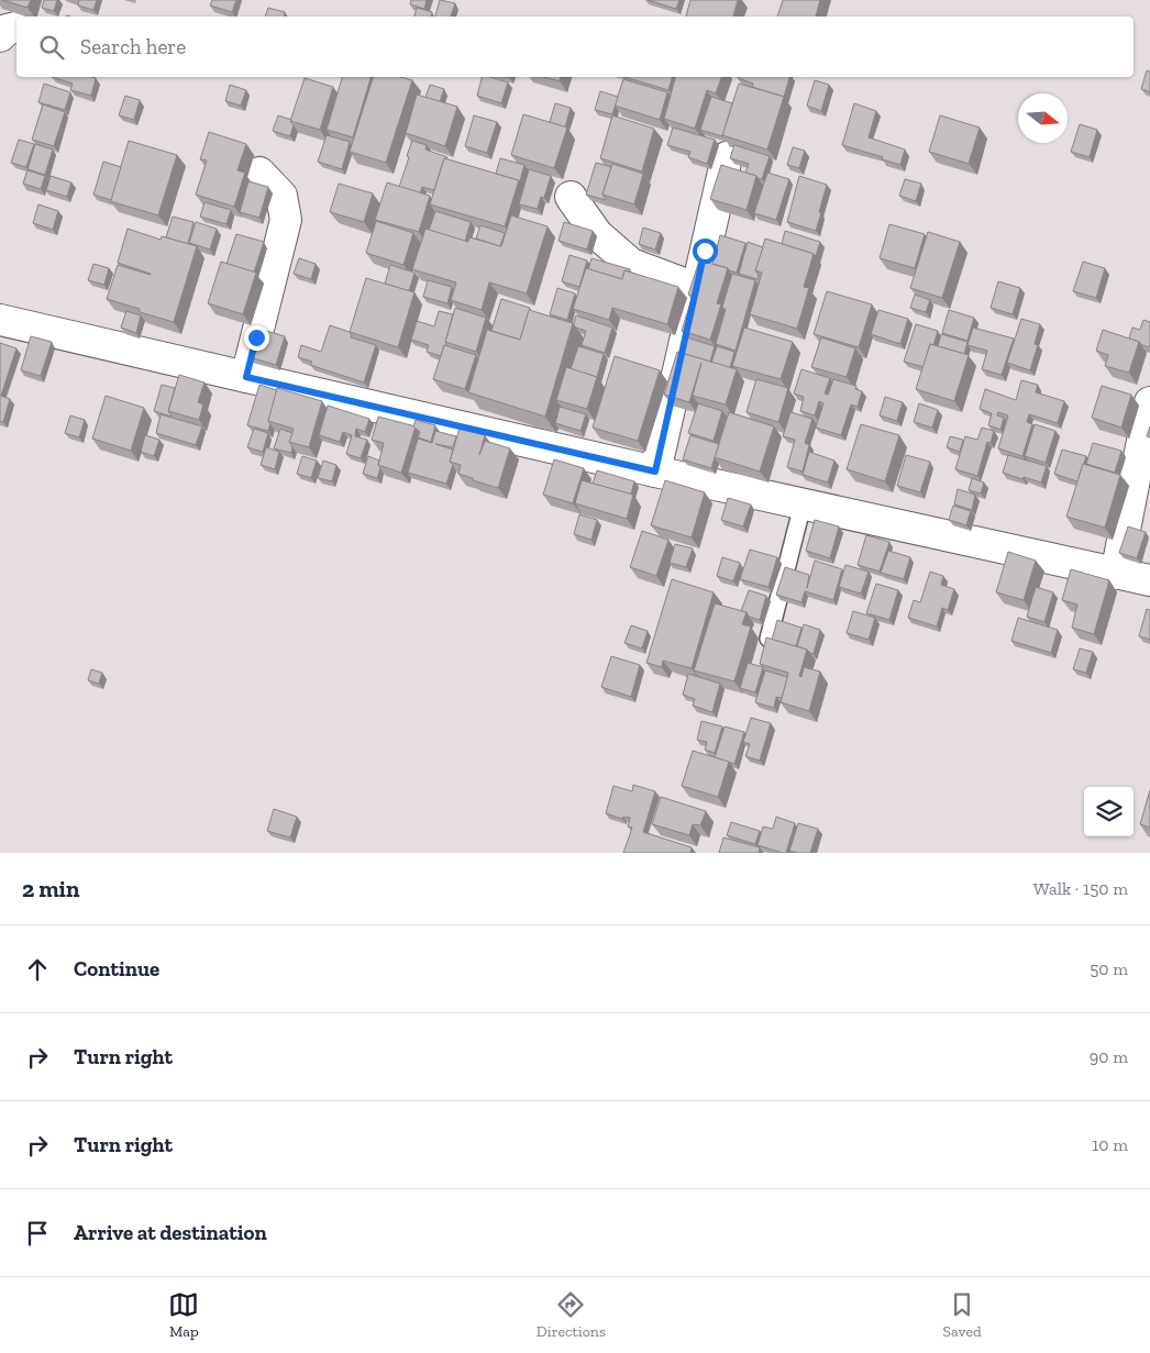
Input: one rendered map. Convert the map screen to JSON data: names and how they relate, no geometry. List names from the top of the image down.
{
  "north": "right",
  "page": {
    "search": "Search here",
    "heading": ["2 min", "Walk · 150 m"],
    "list": [
      ["Continue", "50 m"],
      ["Turn right", "90 m"],
      ["Turn right", "10 m"],
      "Arrive at destination"
    ],
    "nav": ["Map", "Directions", "Saved"]
  }
}
